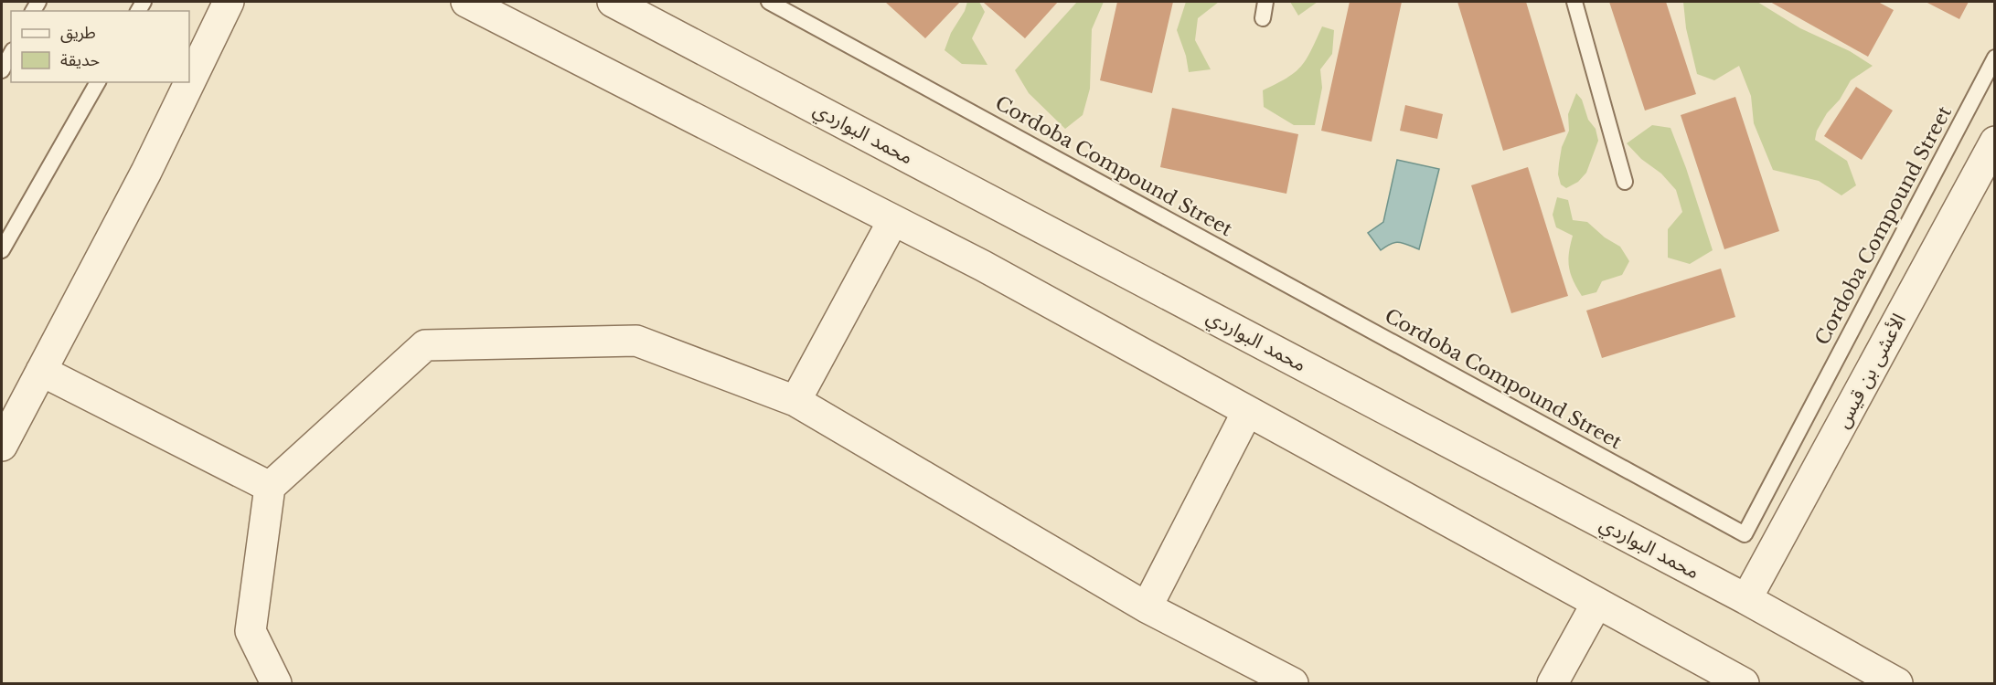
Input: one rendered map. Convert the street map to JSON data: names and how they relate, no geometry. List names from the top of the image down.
{
  "streets": {
    "street": ["محمد البواردي", "الأعشى بن قيس"],
    "lane": ["Cordoba Compound Street"]
  },
  "crossings": [
    ["محمد البواردي", "الأعشى بن قيس"]
  ],
  "legend": ["طريق", "حديقة"]
}
